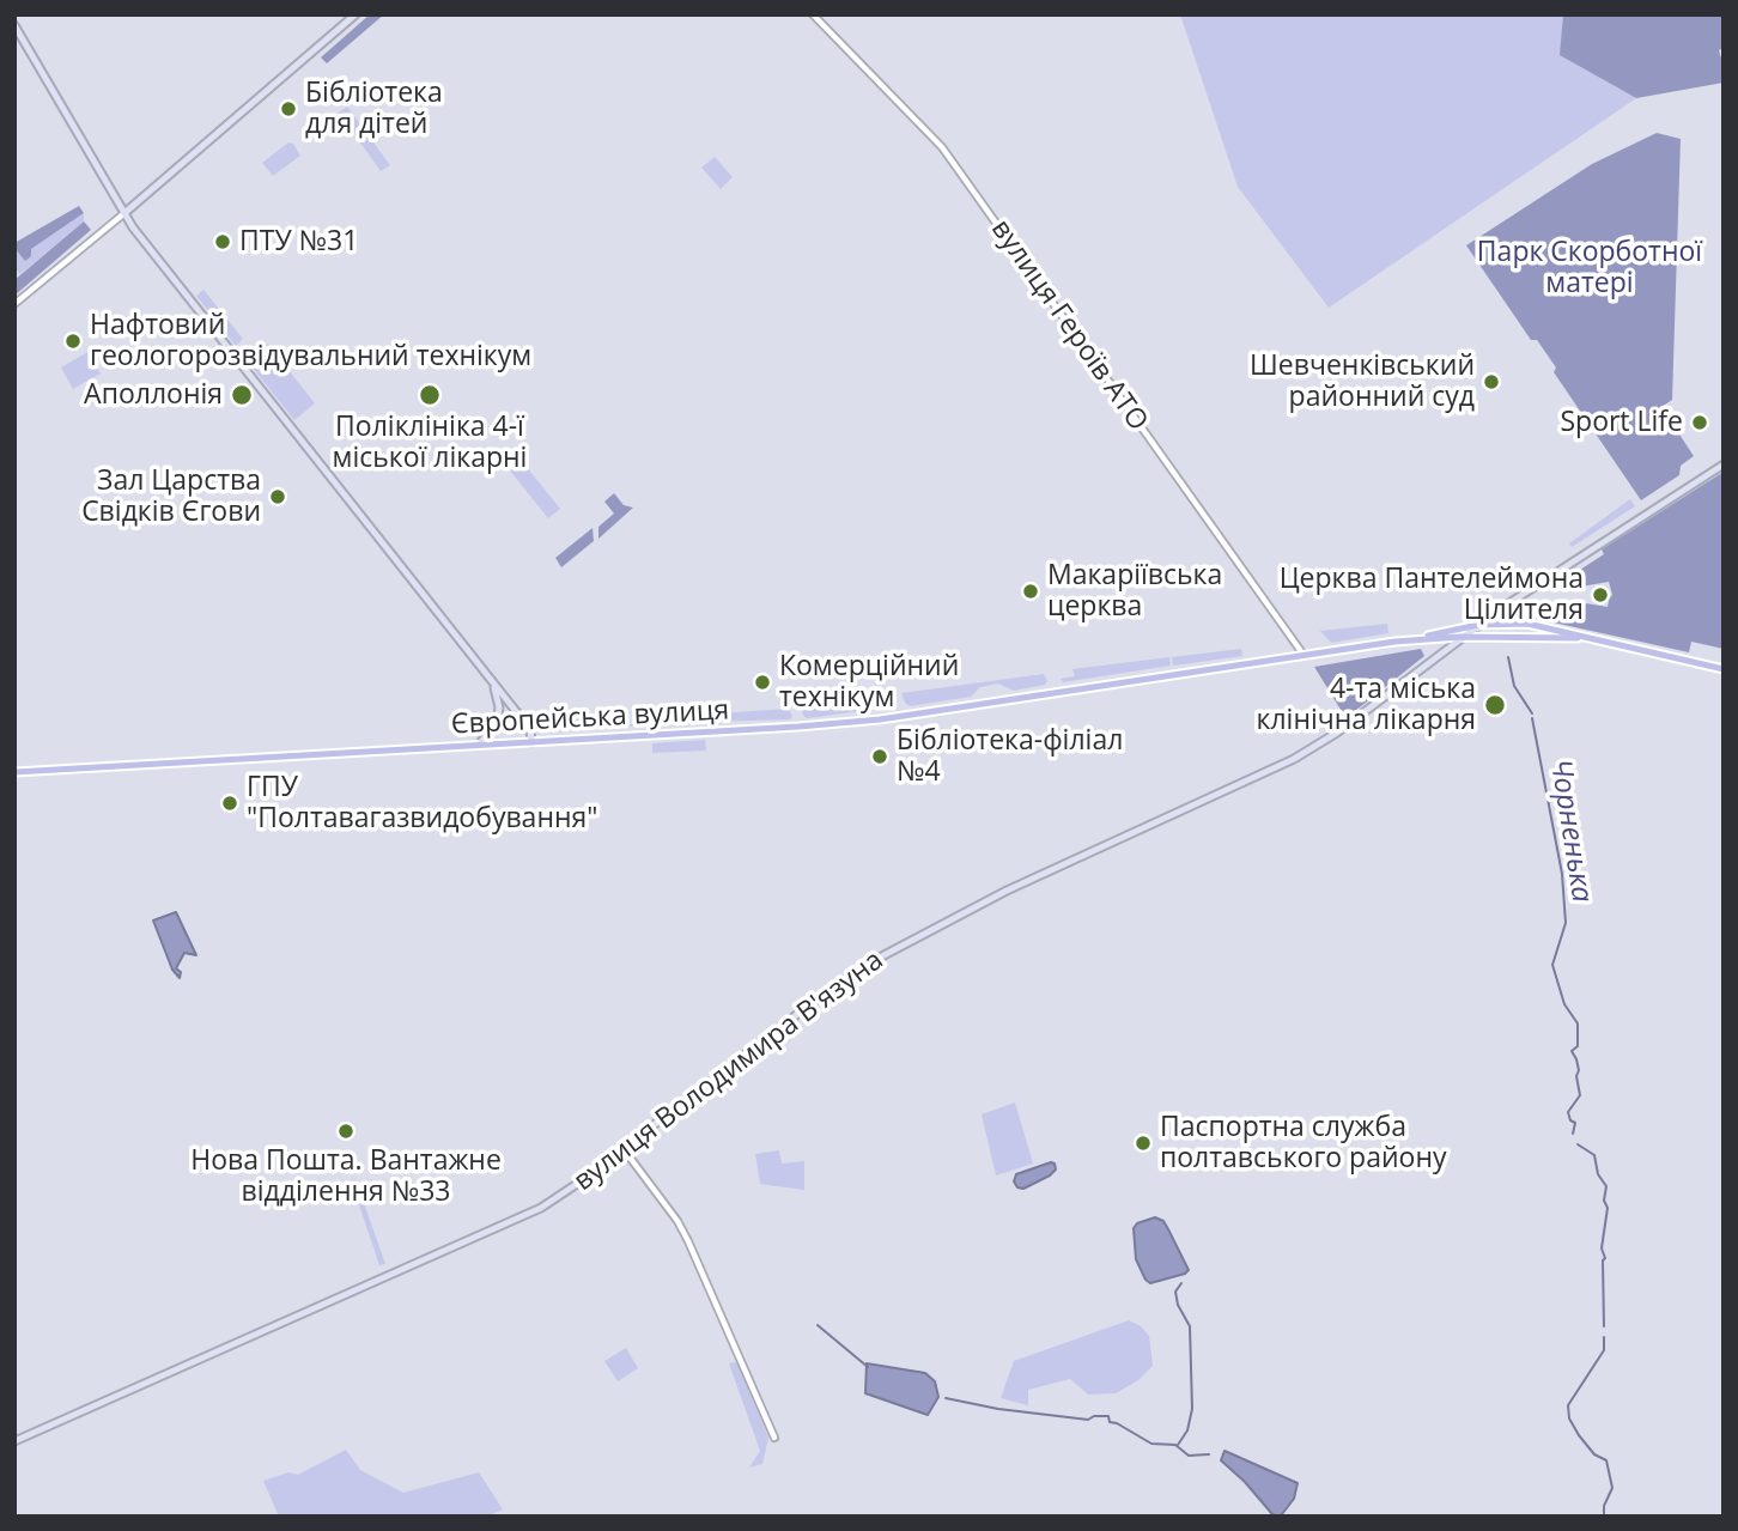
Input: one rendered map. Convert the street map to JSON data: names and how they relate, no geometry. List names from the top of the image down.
{
  "streets": {
    "main road": ["Європейська вулиця", "вулиця Володимира В'язуна"],
    "street": ["вулиця Героїв АТО"]
  },
  "crossings": [
    ["вулиця Героїв АТО", "Європейська вулиця"],
    ["Європейська вулиця", "вулиця Володимира В'язуна"]
  ],
  "water": ["Чорненька"],
  "parks": ["Парк Скорботної матері"],
  "places": [
    "Бібліотека для дітей",
    "ПТУ №31",
    "Нафтовий геологорозвідувальний технікум",
    "Шевченківський районний суд",
    "Аполлонія",
    "Поліклініка 4-ї міської лікарні",
    "Sport Life",
    "Зал Царства Cвідків Єгови",
    "Макаріївська церква",
    "Церква Пантелеймона Цілителя",
    "Комерційний технікум",
    "4-та міська клінічна лікарня",
    "Бібліотека-філіал №4",
    "ГПУ \"Полтавагазвидобування\"",
    "Нова Пошта. Вантажне відділення №33",
    "Паспортна служба полтавського району"
  ]
}
